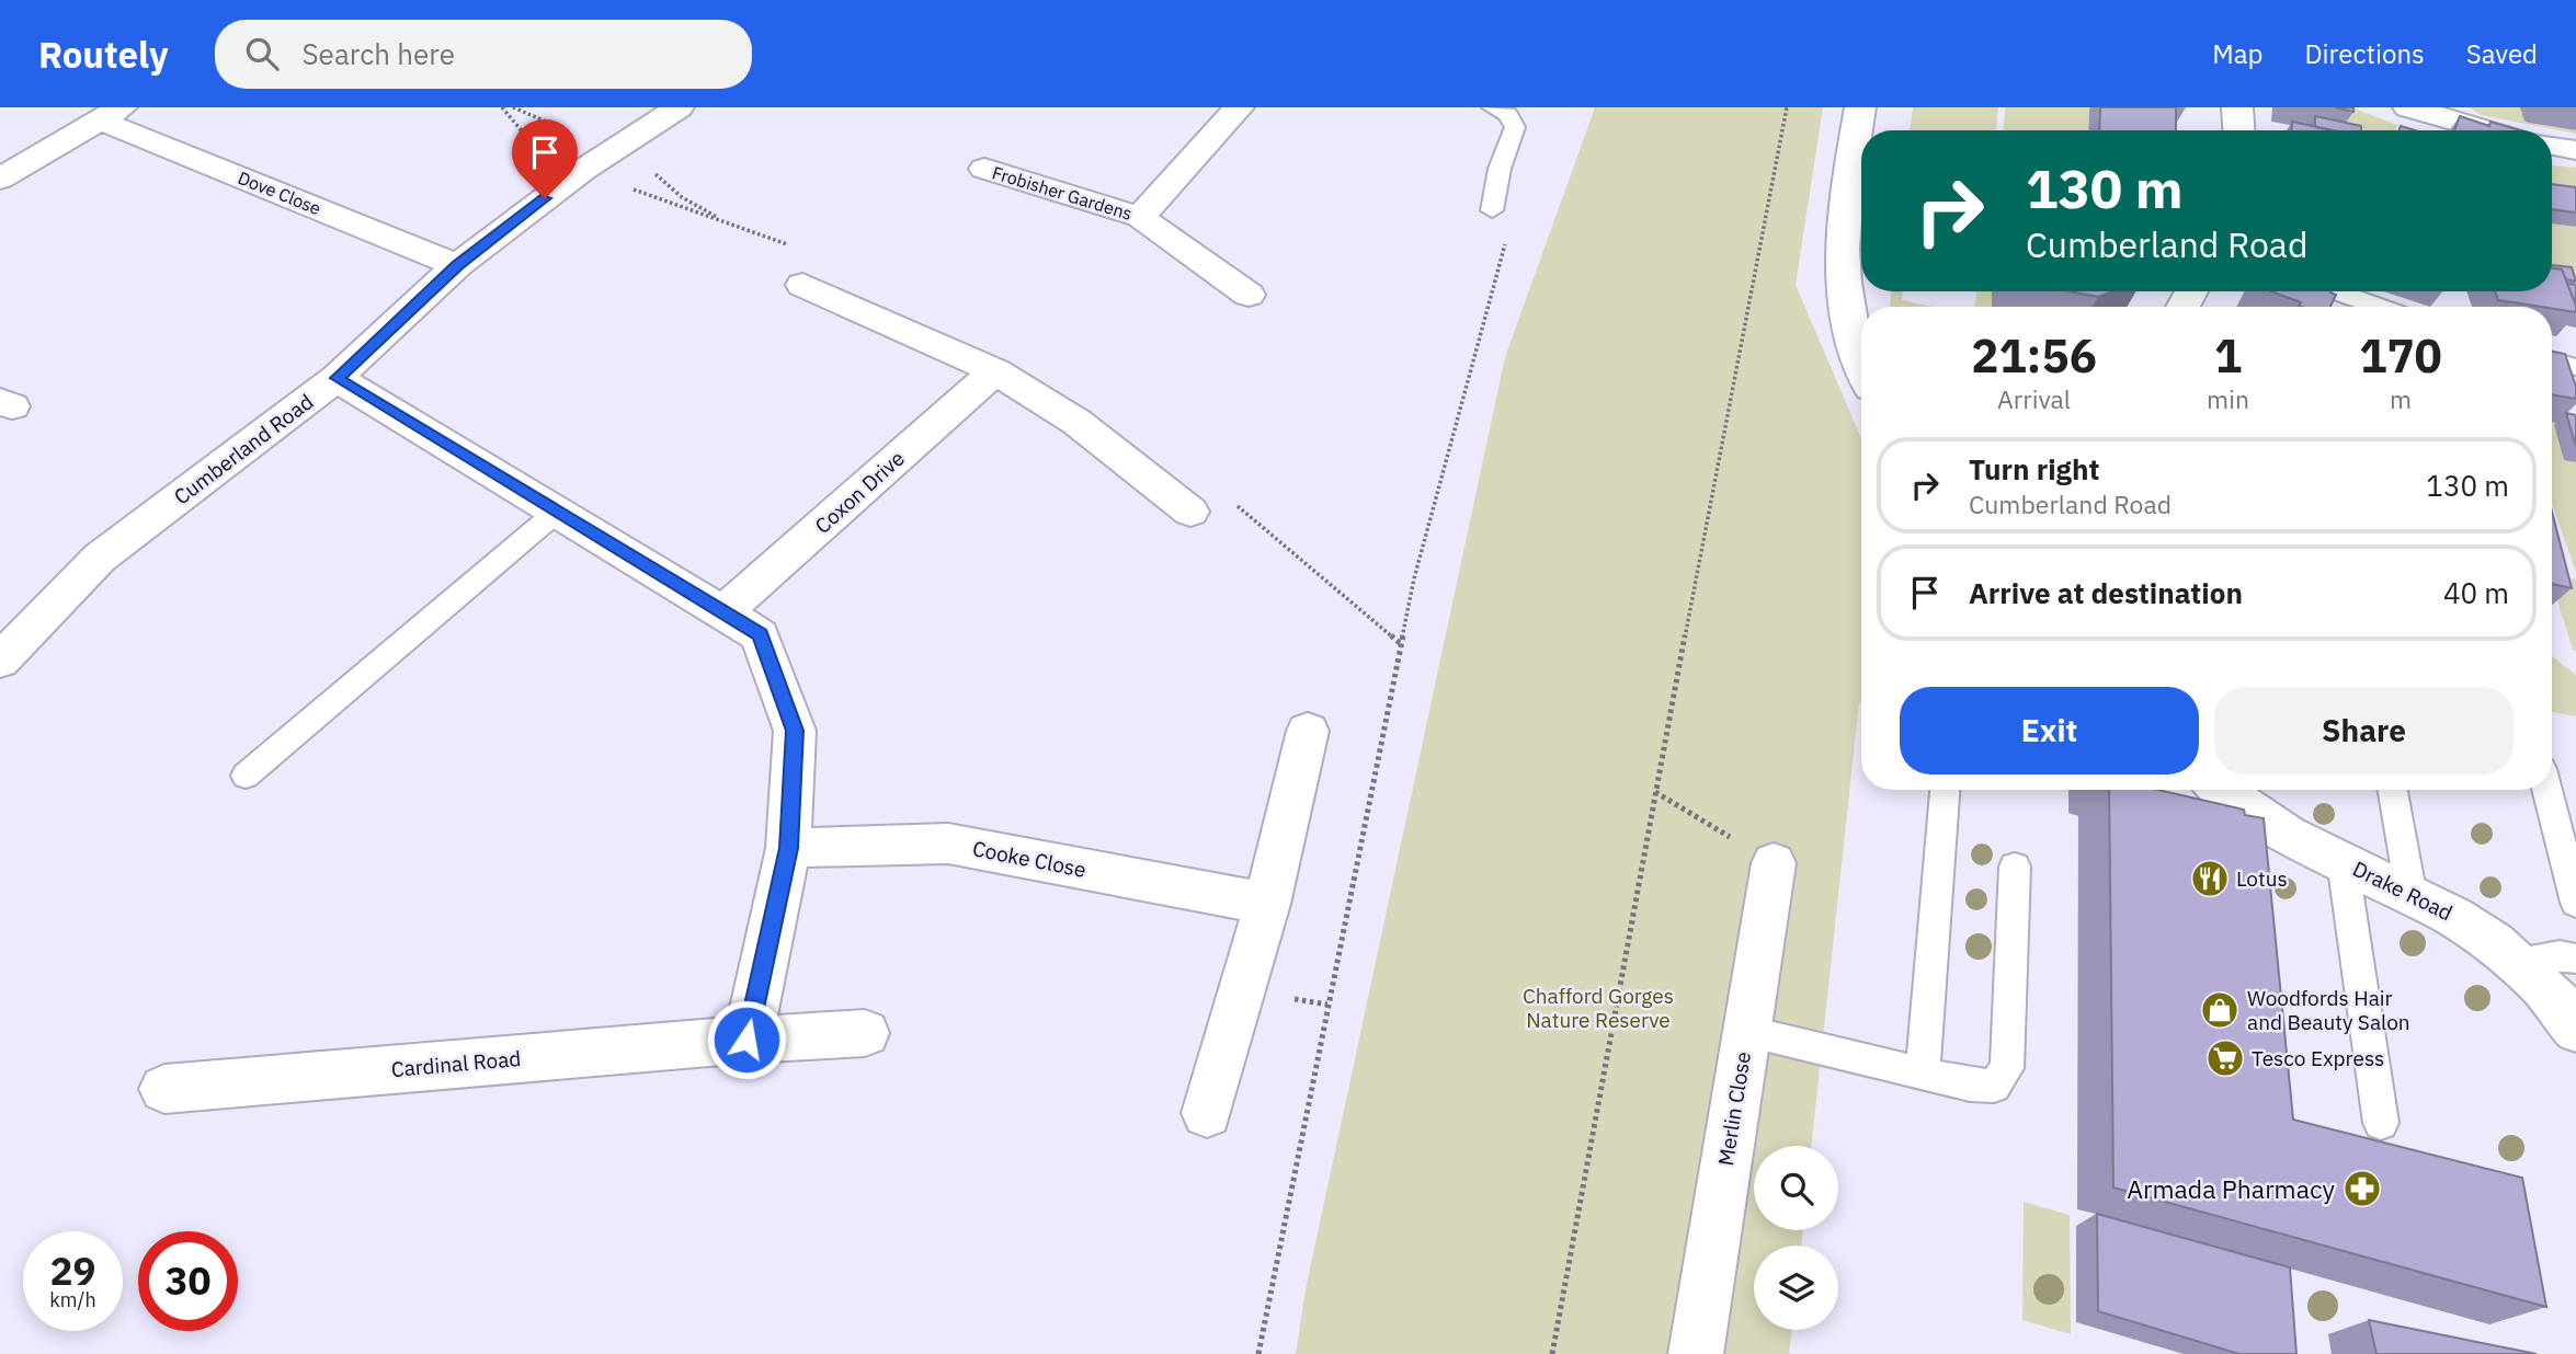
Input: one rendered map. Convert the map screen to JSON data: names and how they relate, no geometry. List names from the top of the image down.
{
  "streets": {
    "street": [
      "Dove Close",
      "Frobisher Gardens",
      "Cumberland Road",
      "Coxon Drive",
      "Cooke Close",
      "Drake Road",
      "Cardinal Road",
      "Merlin Close"
    ]
  },
  "crossings": [
    ["Dove Close", "Cumberland Road"]
  ],
  "parks": ["Chafford Gorges Nature Reserve"],
  "places": {
    "restaurant": ["Lotus"],
    "shop": ["Woodfords Hair and Beauty Salon"],
    "supermarket": ["Tesco Express"],
    "pharmacy": ["Armada Pharmacy"]
  },
  "page": {
    "header": "Routely",
    "search": "Search here",
    "nav": ["Map", "Directions", "Saved"],
    "turn": ["130 m", "Cumberland Road"],
    "eta": [
      "21:56",
      "Arrival",
      "1",
      "min",
      "170",
      "m"
    ],
    "list": [
      {
        "name": "Turn right",
        "note": "Cumberland Road",
        "value": "130 m"
      },
      {
        "name": "Arrive at destination",
        "value": "40 m"
      }
    ],
    "buttons": ["Exit", "Share"],
    "speed": "29 km/h",
    "limit": "30"
  }
}
